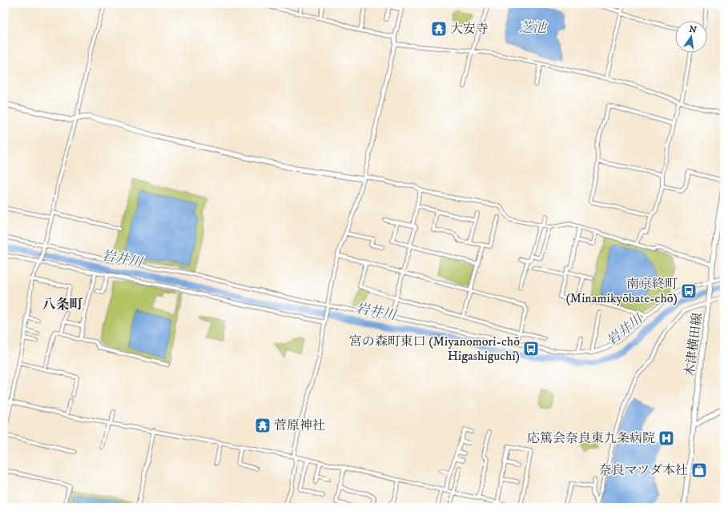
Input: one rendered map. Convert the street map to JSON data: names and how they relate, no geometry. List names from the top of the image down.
{
  "streets": {
    "street": ["木津横田線"]
  },
  "districts": ["八条町"],
  "water": ["芝池", "岩井川"],
  "places": {
    "temple": ["大安寺", "菅原神社"],
    "bus stop": ["南京終町 (Minamikyōbate-chō)", "宮の森町東口 (Miyanomori-chō Higashiguchi)"],
    "hospital": ["応篤会奈良東九条病院"],
    "shop": ["奈良マツダ本社"]
  },
  "north": "top"
}
